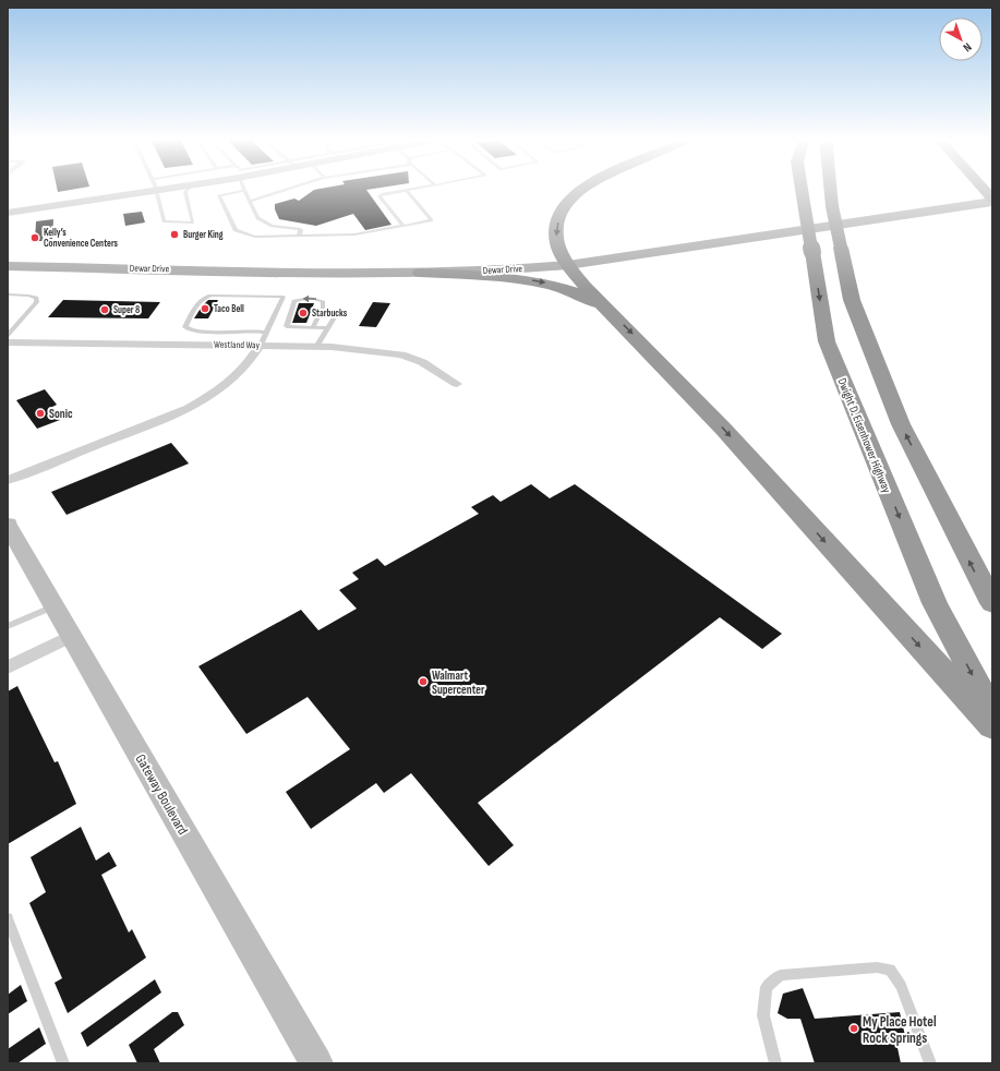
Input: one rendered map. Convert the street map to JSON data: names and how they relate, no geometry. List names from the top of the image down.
{
  "streets": {
    "highway": ["Dwight D. Eisenhower Highway"],
    "main road": ["Dewar Drive"],
    "street": ["Westland Way", "Gateway Boulevard"]
  },
  "places": [
    "Burger King",
    "Kelly’s Convenience Centers",
    "Taco Bell",
    "Super 8",
    "Starbucks",
    "Sonic",
    "Walmart Supercenter",
    "My Place Hotel Rock Springs"
  ],
  "north": "bottom right"
}
